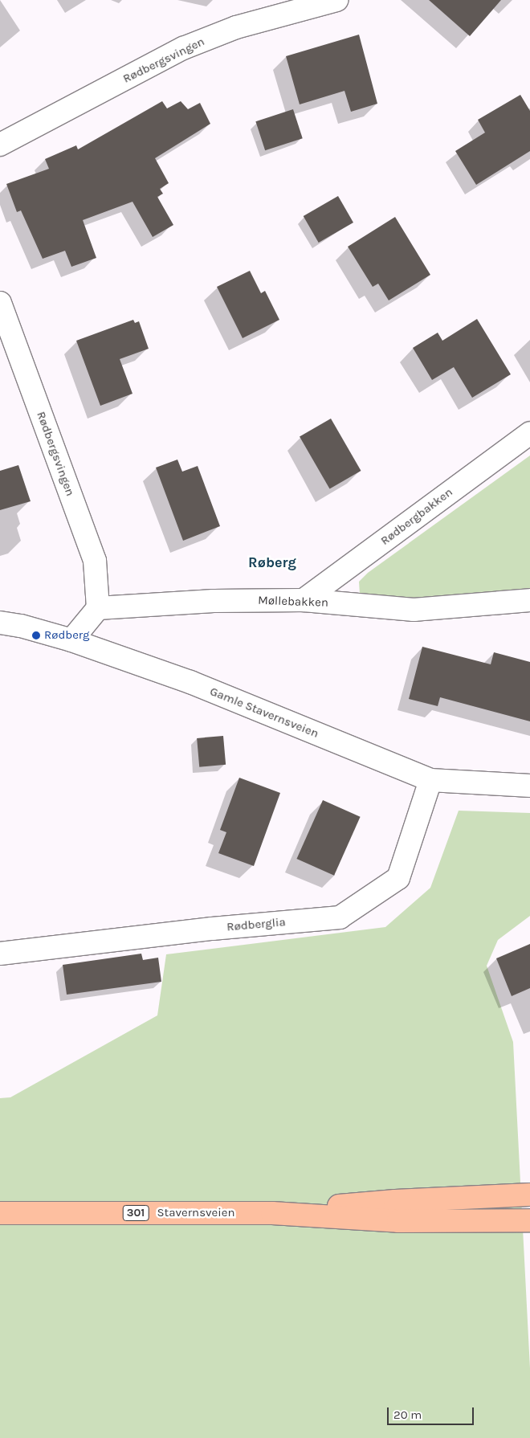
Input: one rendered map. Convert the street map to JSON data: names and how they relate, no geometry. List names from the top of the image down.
{
  "streets": {
    "main road": ["301", "Stavernsveien"],
    "street": [
      "Rødbergsvingen",
      "Rødbergbakken",
      "Møllebakken",
      "Gamle Stavernsveien",
      "Rødberglia"
    ]
  },
  "crossings": [
    ["Rødbergsvingen", "Møllebakken"],
    ["Rødbergbakken", "Møllebakken"],
    ["Gamle Stavernsveien", "Rødberglia"]
  ],
  "districts": ["Røberg"],
  "places": ["Rødberg"],
  "scale_bar": "20 m"
}
